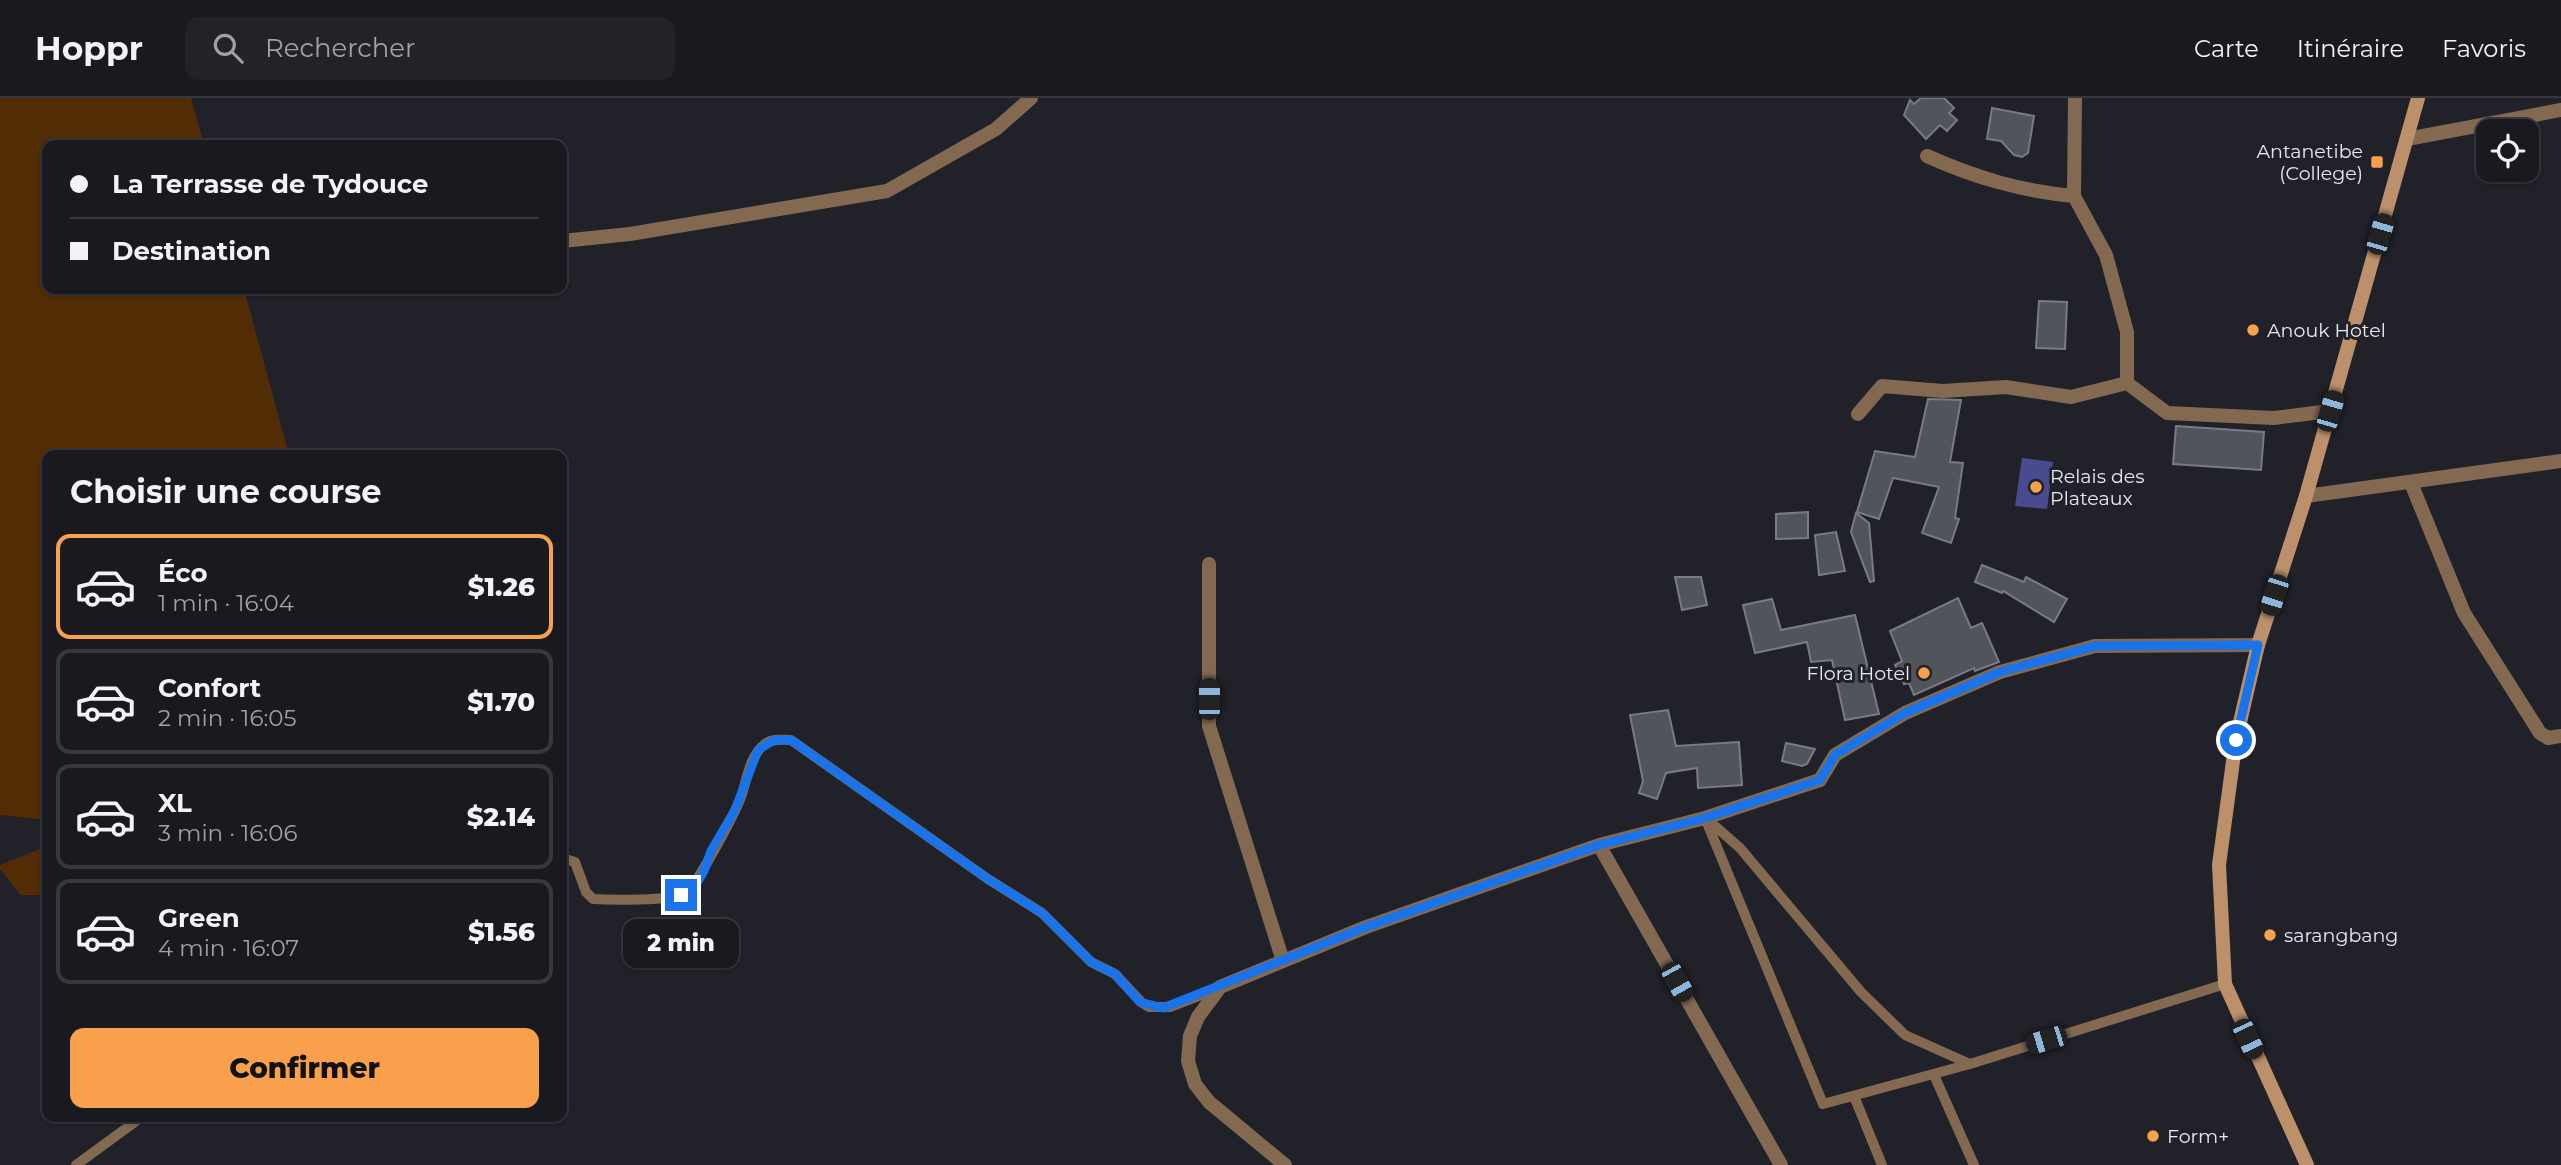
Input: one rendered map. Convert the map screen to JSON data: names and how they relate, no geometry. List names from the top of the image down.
{
  "places": {
    "transit": ["Antanetibe (College)"],
    "other": [
      "Anouk Hotel",
      "Relais des Plateaux",
      "Flora Hotel",
      "sarangbang",
      "Form+"
    ]
  },
  "page": {
    "header": "Hoppr",
    "search": "Rechercher",
    "nav": ["Carte", "Itinéraire", "Favoris"],
    "banner": ["La Terrasse de Tydouce", "Destination"],
    "heading": "Choisir une course",
    "list": [
      {
        "name": "Éco",
        "note": "1 min · 16:04",
        "value": "$1.26"
      },
      {
        "name": "Confort",
        "note": "2 min · 16:05",
        "value": "$1.70"
      },
      {
        "name": "XL",
        "note": "3 min · 16:06",
        "value": "$2.14"
      },
      {
        "name": "Green",
        "note": "4 min · 16:07",
        "value": "$1.56"
      }
    ],
    "bubble": "2 min",
    "buttons": "Confirmer"
  }
}
